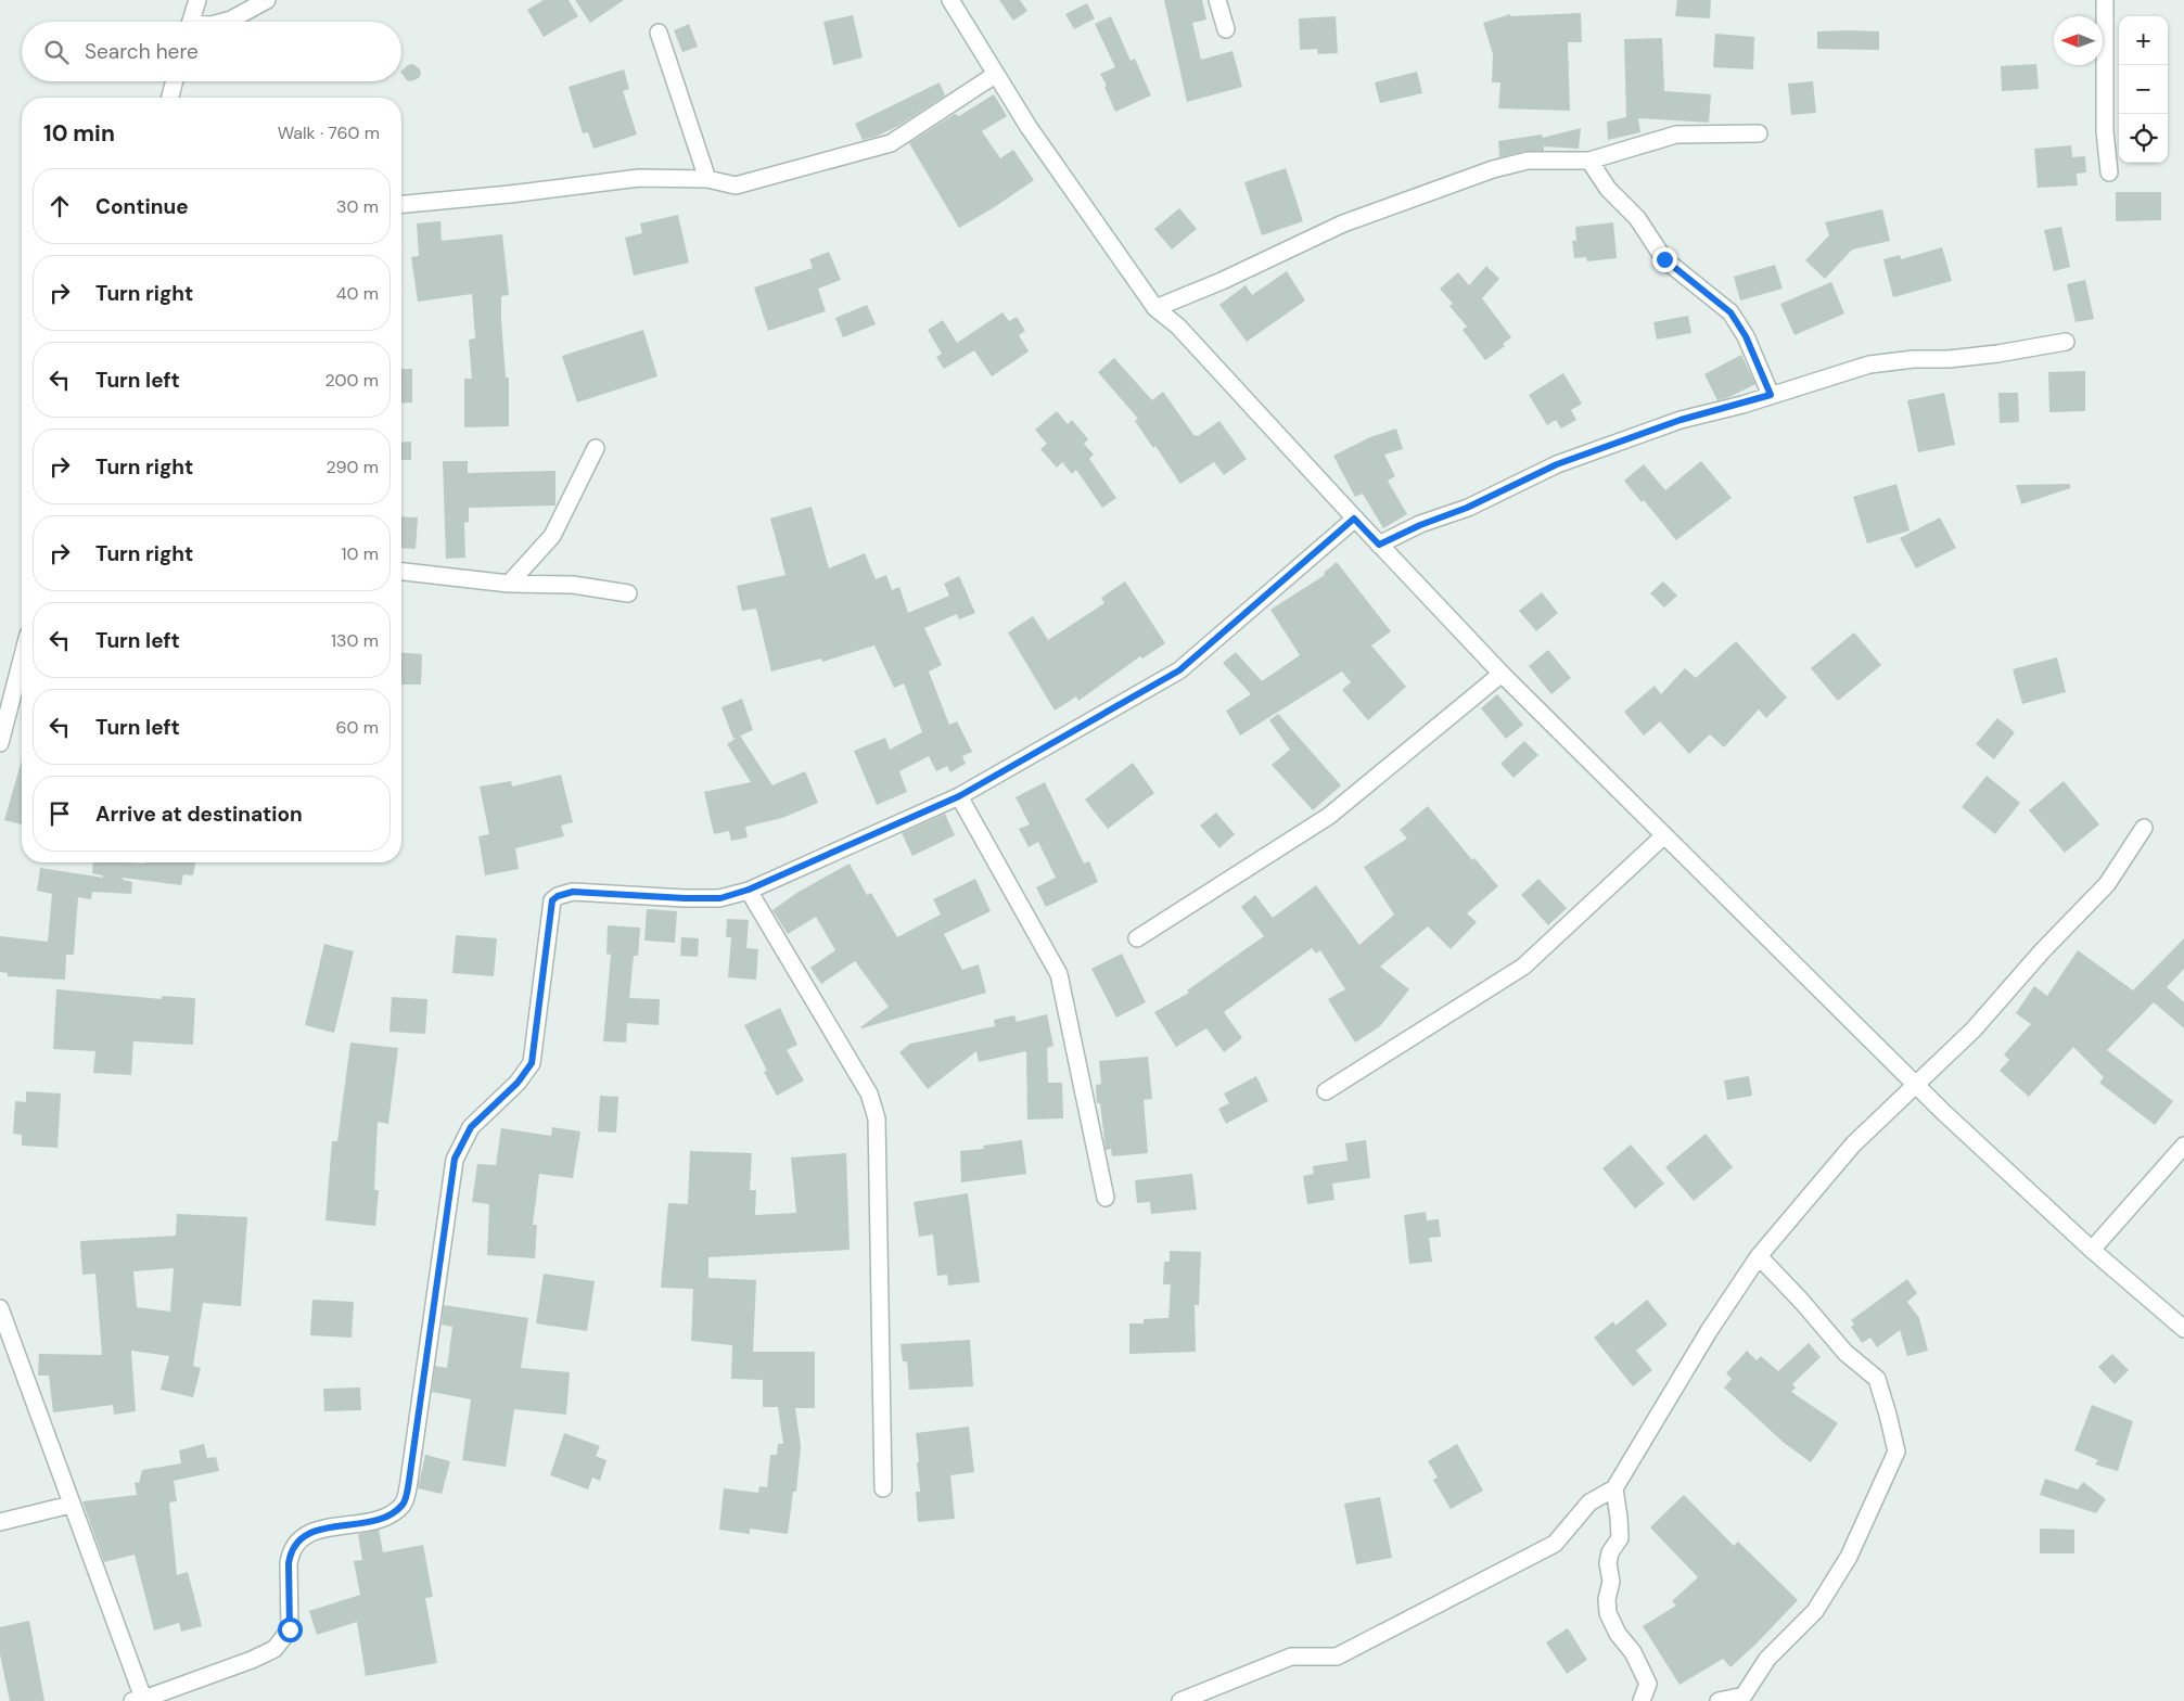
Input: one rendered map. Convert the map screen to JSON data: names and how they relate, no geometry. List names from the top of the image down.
{
  "north": "left",
  "page": {
    "map_buttons": ["+", "−"],
    "search": "Search here",
    "heading": ["10 min", "Walk · 760 m"],
    "list": [
      ["Continue", "30 m"],
      ["Turn right", "40 m"],
      ["Turn left", "200 m"],
      ["Turn right", "290 m"],
      ["Turn right", "10 m"],
      ["Turn left", "130 m"],
      ["Turn left", "60 m"],
      "Arrive at destination"
    ]
  }
}
